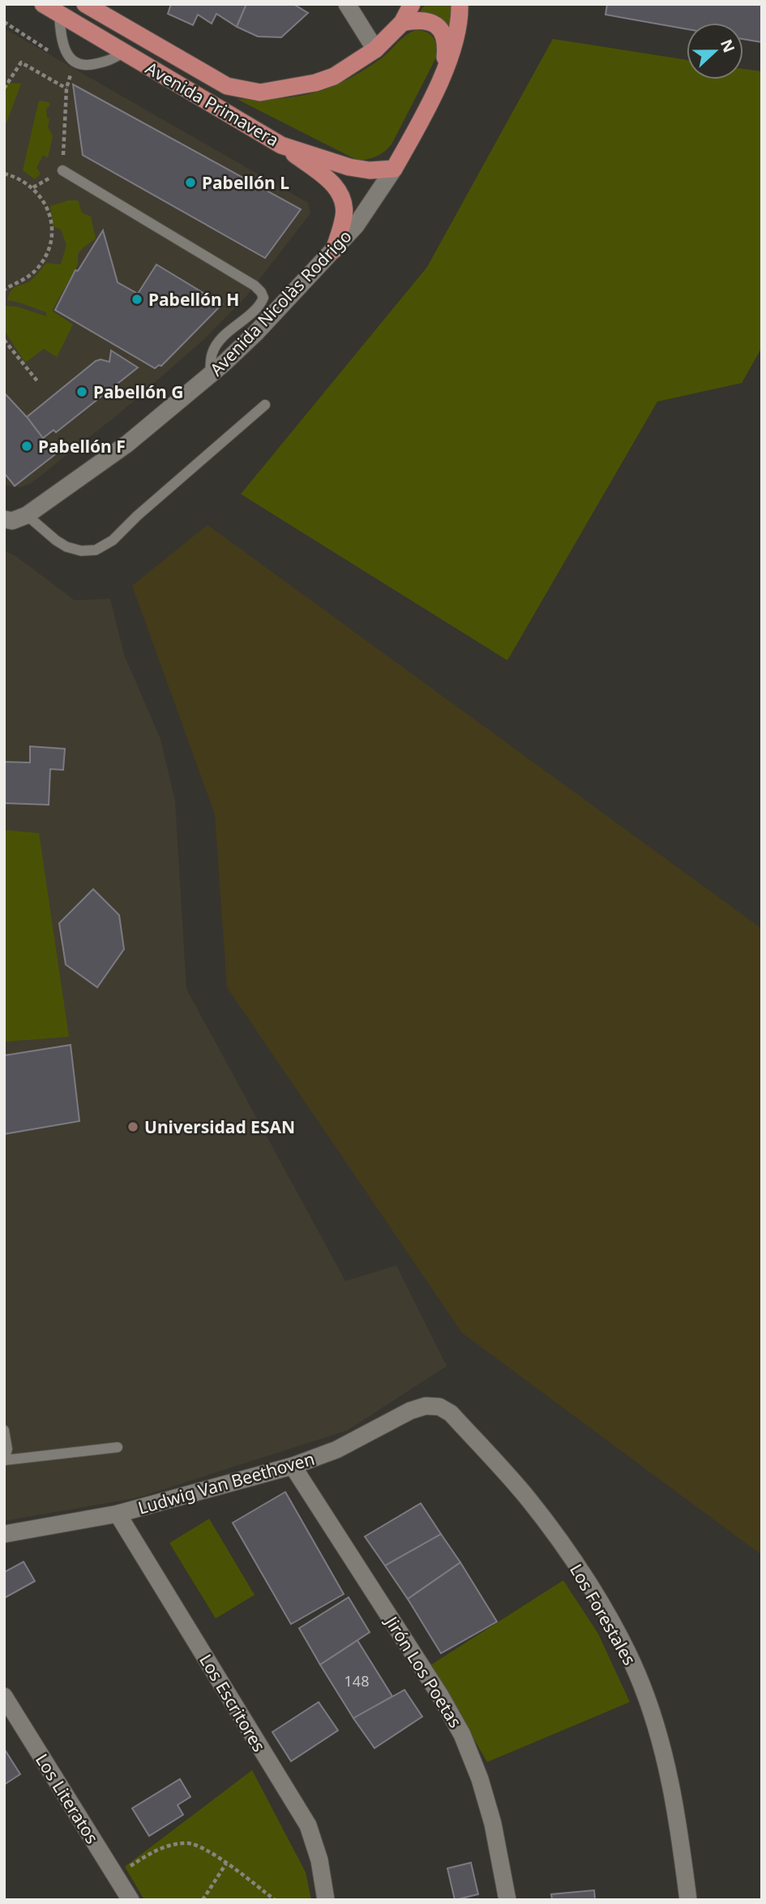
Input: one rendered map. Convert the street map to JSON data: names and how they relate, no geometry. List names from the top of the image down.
{
  "streets": {
    "main road": ["Avenida Primavera", "Avenida Nicolàs Rodrigo"],
    "street": [
      "Ludwig Van Beethoven",
      "Los Forestales",
      "Jirón Los Poetas",
      "Los Escritores",
      "Los Literatos"
    ]
  },
  "crossings": [
    ["Avenida Primavera", "Avenida Nicolàs Rodrigo"],
    ["Ludwig Van Beethoven", "Los Forestales"],
    ["Ludwig Van Beethoven", "Jirón Los Poetas"],
    ["Ludwig Van Beethoven", "Los Escritores"]
  ],
  "places": [
    "Pabellón L",
    "Pabellón H",
    "Pabellón G",
    "Pabellón F",
    "Universidad ESAN"
  ],
  "house_numbers": ["148"],
  "north": "right"
}
